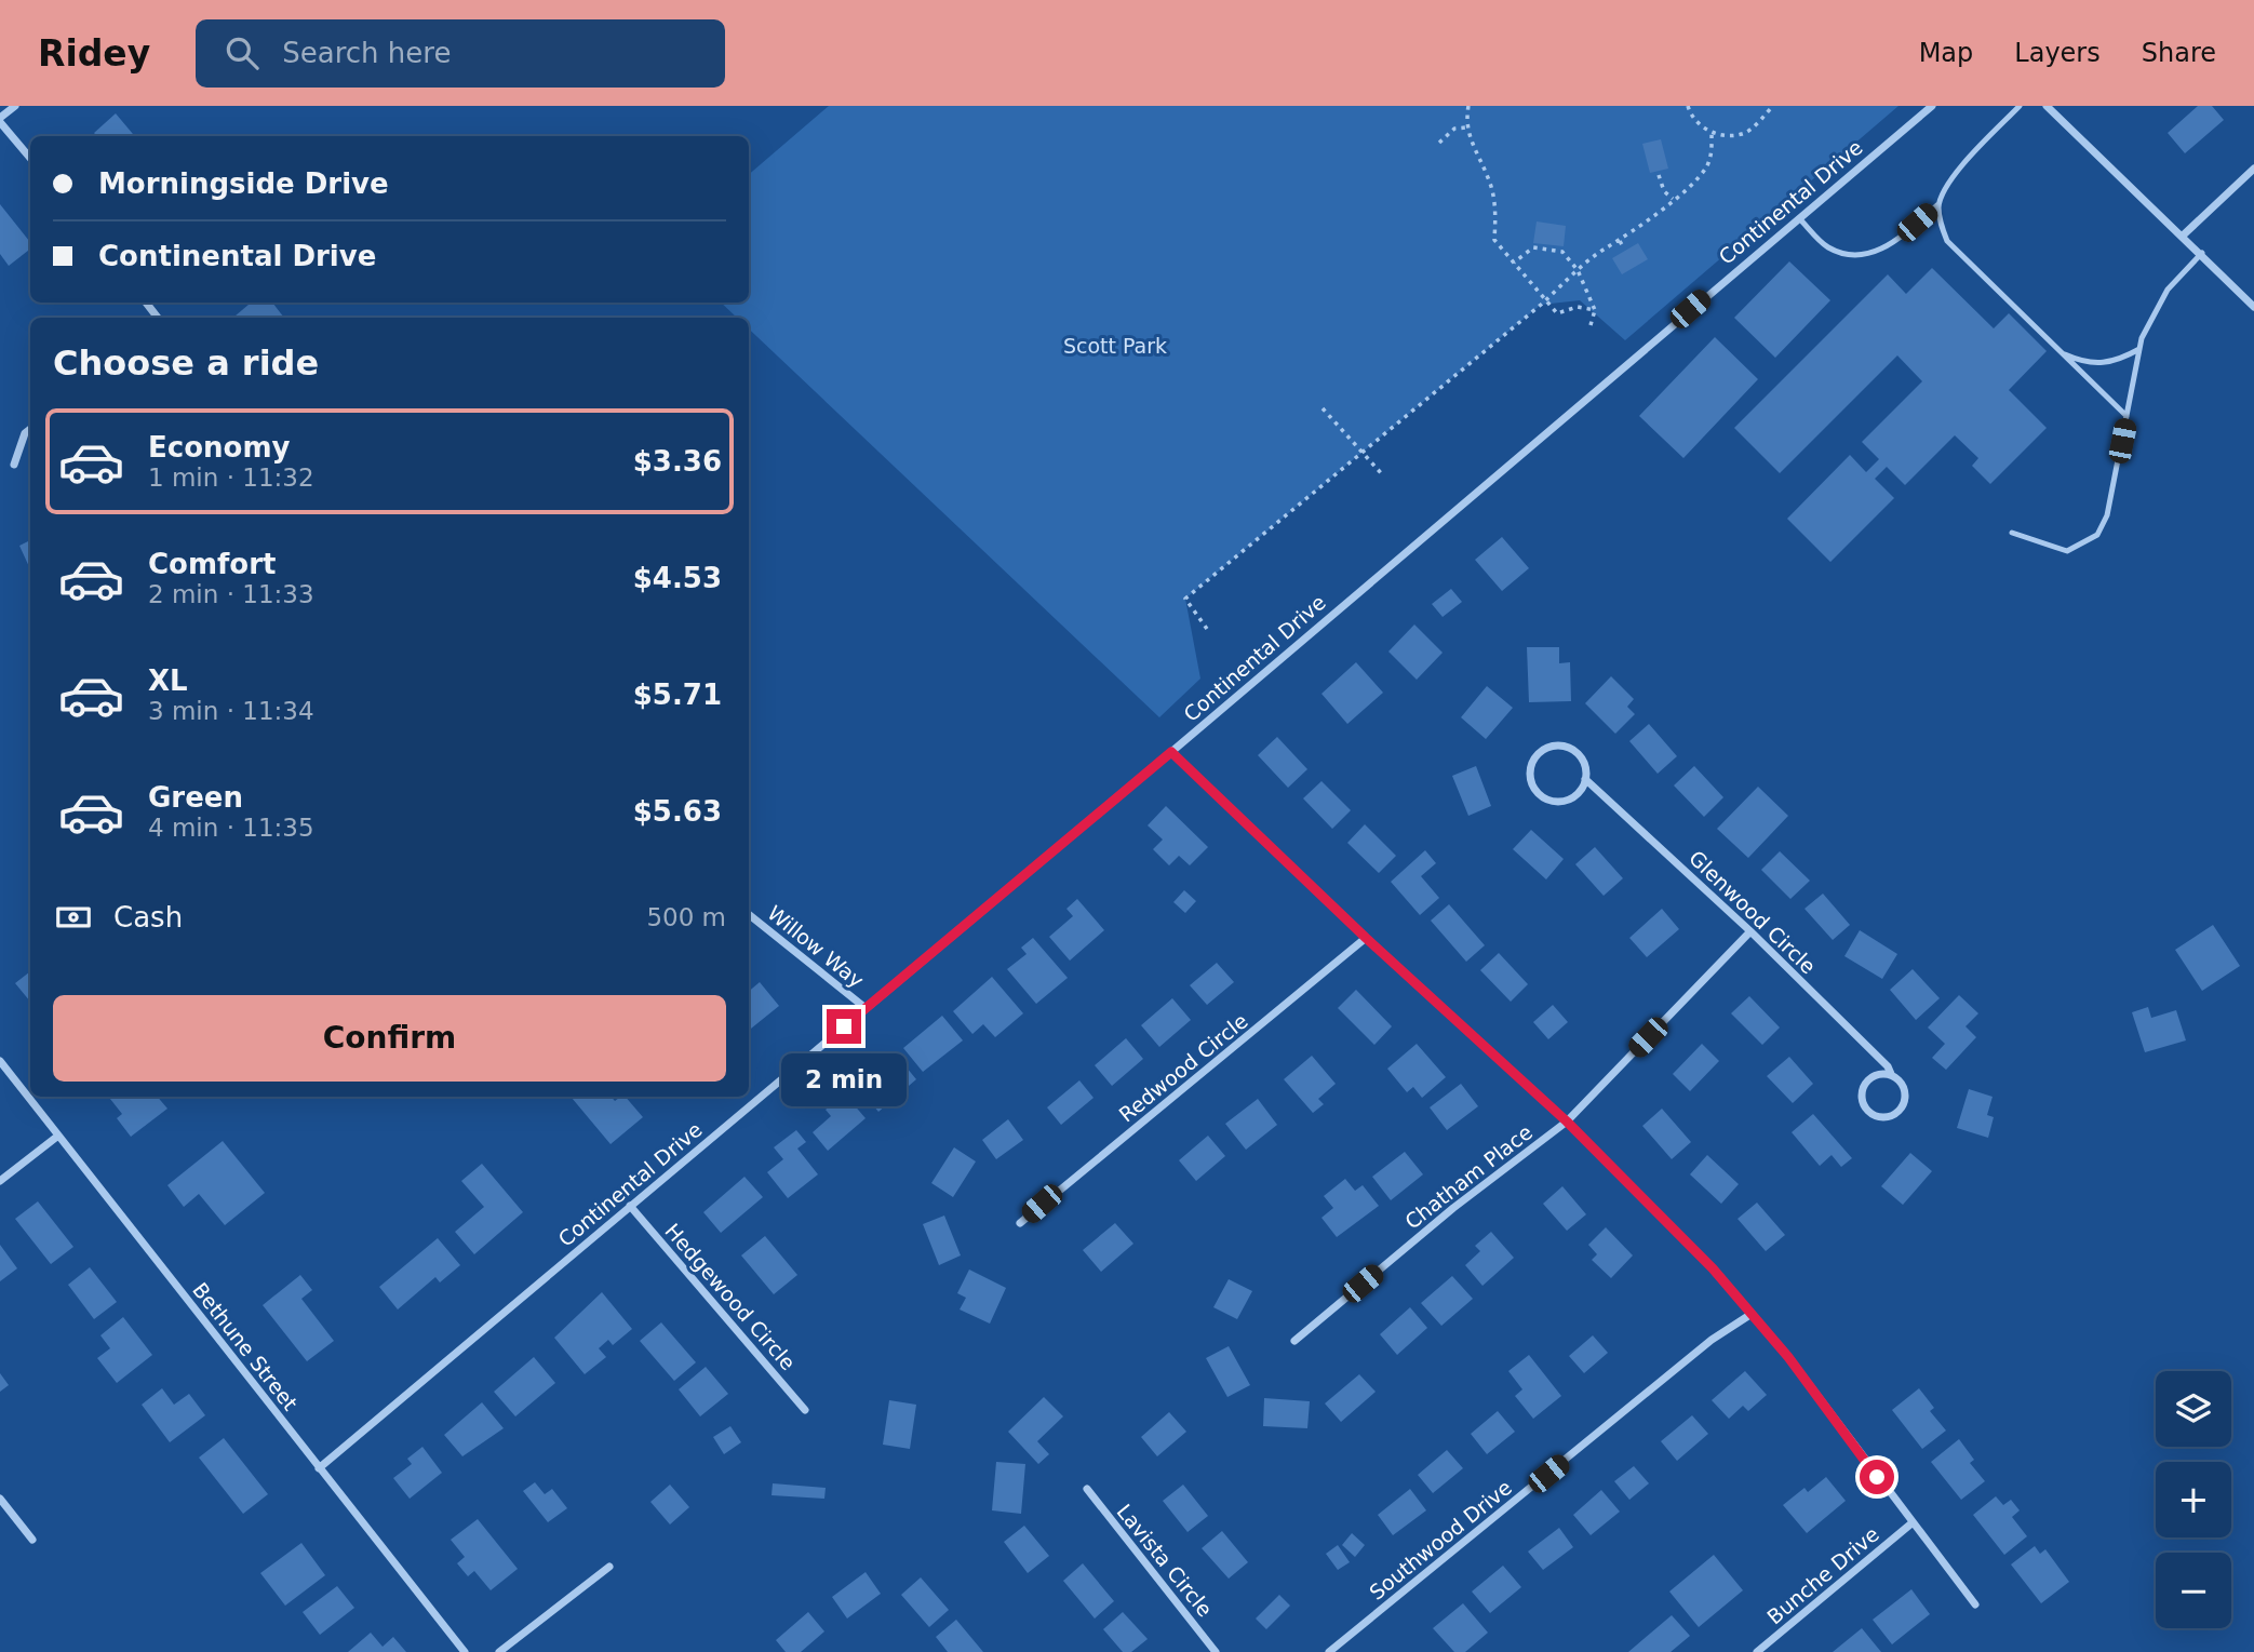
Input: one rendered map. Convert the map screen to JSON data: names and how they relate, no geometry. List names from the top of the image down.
{
  "streets": {
    "street": [
      "Continental Drive",
      "Glenwood Circle",
      "Willow Way",
      "Redwood Circle",
      "Chatham Place",
      "Hedgewood Circle",
      "Bethune Street",
      "Southwood Drive",
      "Lavista Circle",
      "Bunche Drive"
    ]
  },
  "crossings": [
    ["Continental Drive", "Willow Way"],
    ["Continental Drive", "Hedgewood Circle"],
    ["Continental Drive", "Bethune Street"],
    ["Glenwood Circle", "Chatham Place"]
  ],
  "parks": ["Scott Park"],
  "page": {
    "header": "Ridey",
    "search": "Search here",
    "nav": ["Map", "Layers", "Share"],
    "banner": ["Morningside Drive", "Continental Drive"],
    "heading": "Choose a ride",
    "list": [
      {
        "name": "Economy",
        "note": "1 min · 11:32",
        "value": "$3.36"
      },
      {
        "name": "Comfort",
        "note": "2 min · 11:33",
        "value": "$4.53"
      },
      {
        "name": "XL",
        "note": "3 min · 11:34",
        "value": "$5.71"
      },
      {
        "name": "Green",
        "note": "4 min · 11:35",
        "value": "$5.63"
      }
    ],
    "pay": ["Cash", "500 m"],
    "buttons": "Confirm",
    "bubble": "2 min",
    "map_buttons": ["+", "−"]
  }
}
